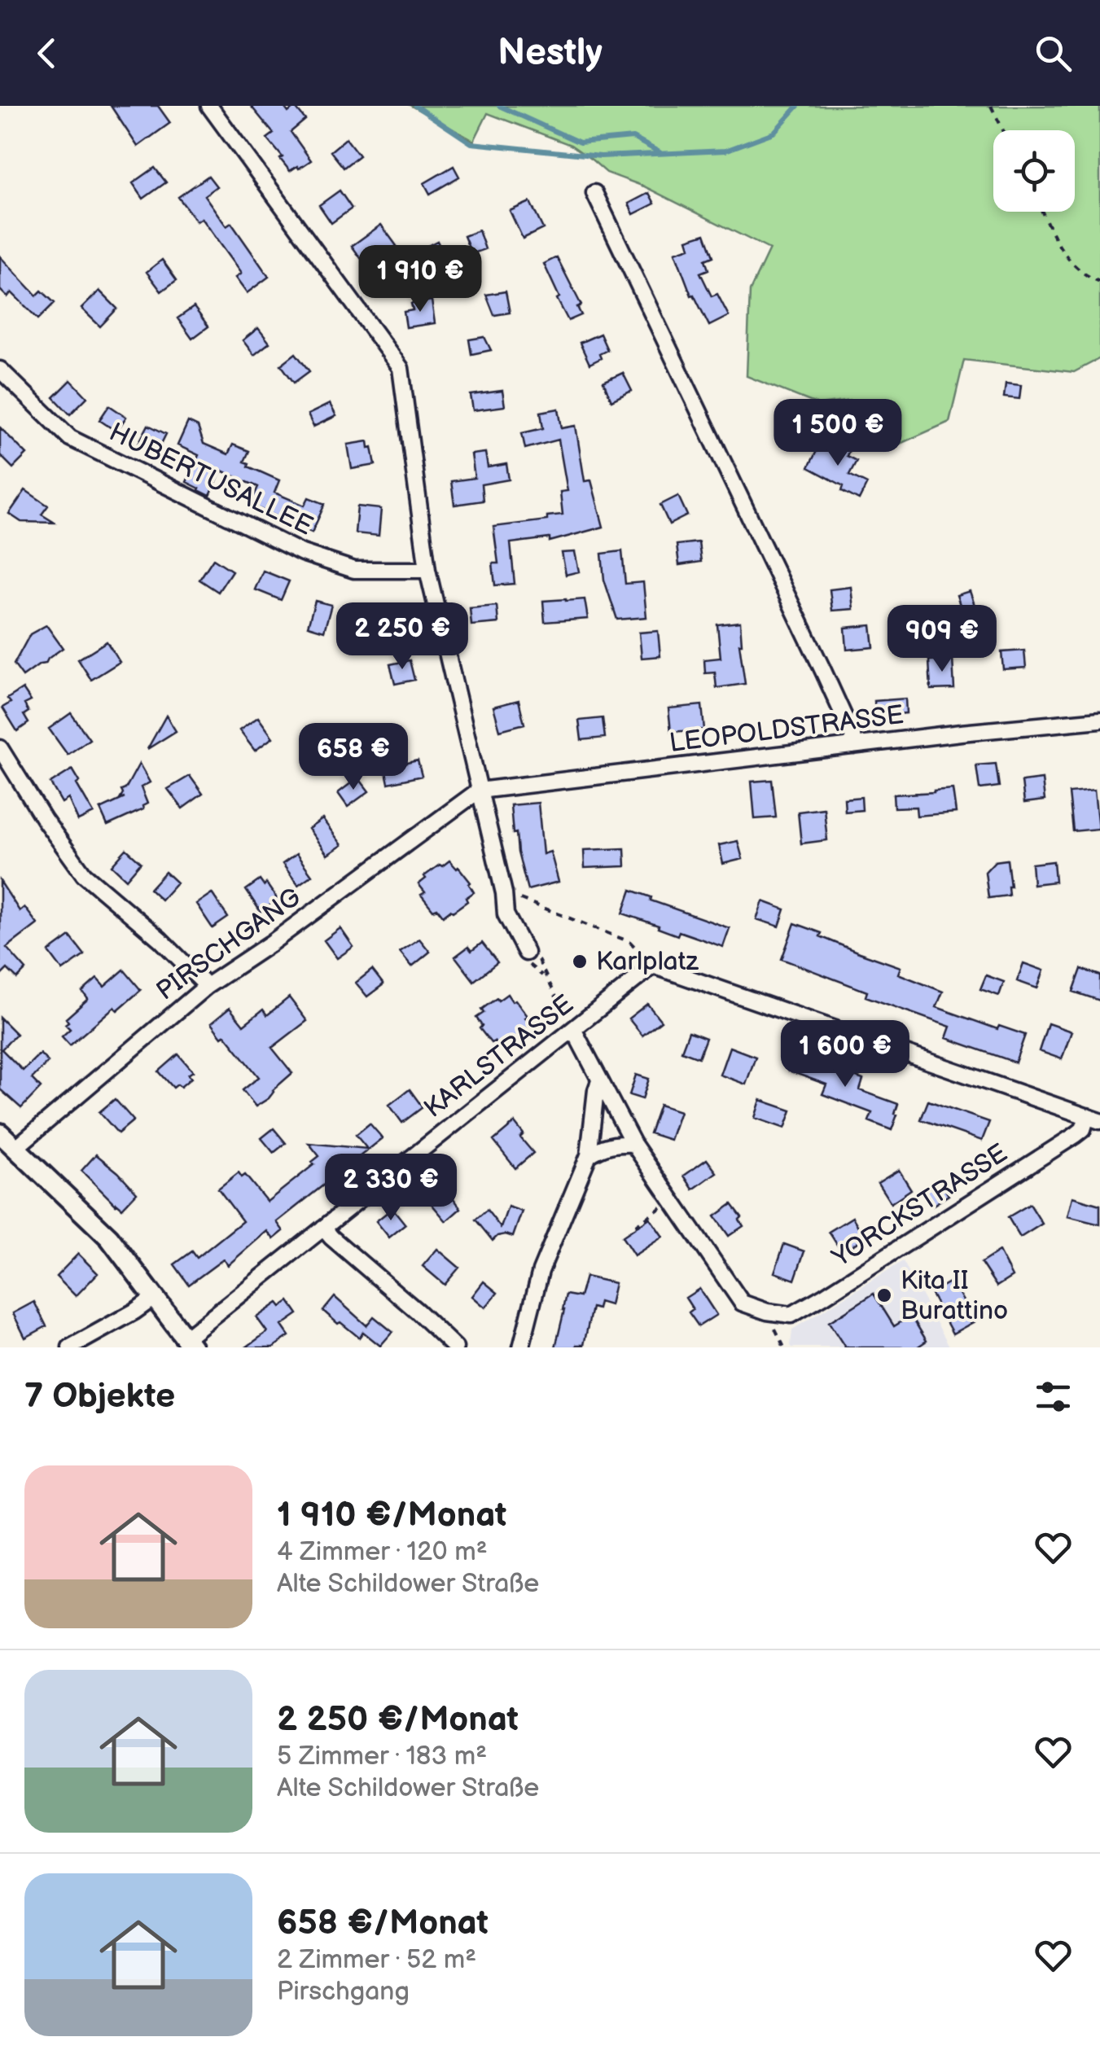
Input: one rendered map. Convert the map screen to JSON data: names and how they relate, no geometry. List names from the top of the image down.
{
  "streets": {
    "street": [
      "HUBERTUSALLEE",
      "LEOPOLDSTRASSE",
      "PIRSCHGANG",
      "KARLSTRASSE",
      "YORCKSTRASSE"
    ]
  },
  "crossings": [
    ["LEOPOLDSTRASSE", "PIRSCHGANG"]
  ],
  "places": ["Karlplatz", "Kita II Burattino"],
  "page": {
    "header": "Nestly",
    "price": [
      "1 910 €",
      "1 500 €",
      "2 250 €",
      "909 €",
      "658 €",
      "1 600 €",
      "2 330 €"
    ],
    "heading": "7 Objekte",
    "list": [
      {
        "name": "1 910 €/Monat",
        "note": "4 Zimmer · 120 m² · Alte Schildower Straße"
      },
      {
        "name": "2 250 €/Monat",
        "note": "5 Zimmer · 183 m² · Alte Schildower Straße"
      },
      {
        "name": "658 €/Monat",
        "note": "2 Zimmer · 52 m² · Pirschgang"
      }
    ]
  }
}
